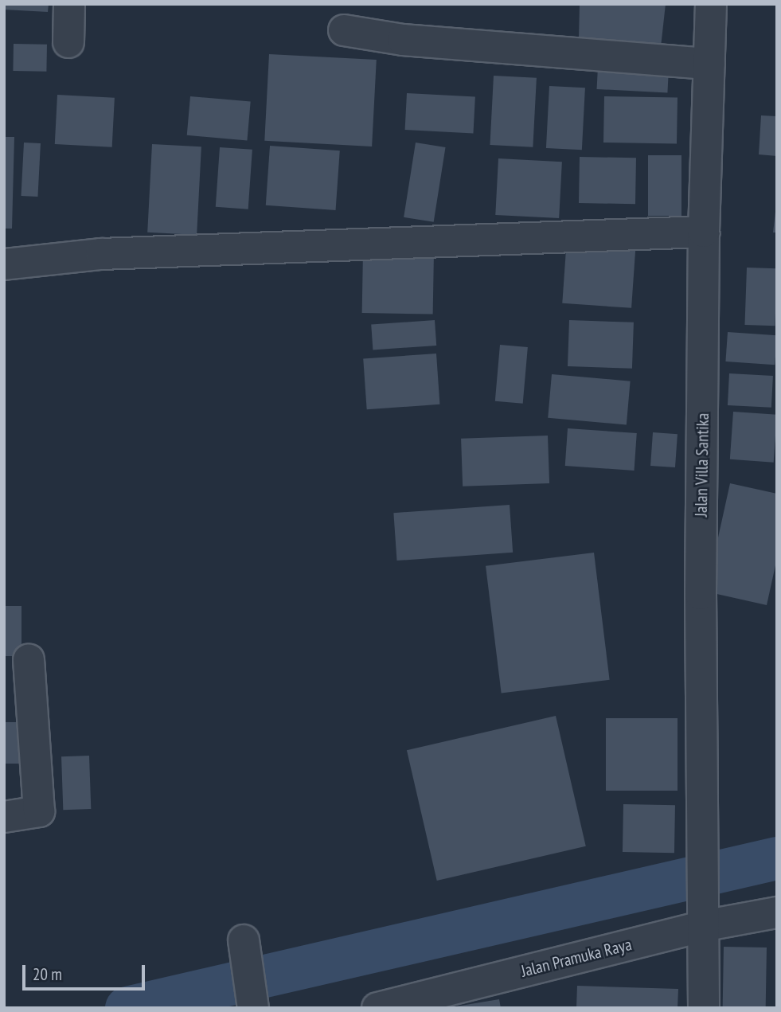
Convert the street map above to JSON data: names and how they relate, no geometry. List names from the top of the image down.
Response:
{
  "streets": {
    "street": ["Jalan Villa Santika", "Jalan Pramuka Raya"]
  },
  "crossings": [
    ["Jalan Villa Santika", "Jalan Pramuka Raya"]
  ],
  "scale_bar": "20 m"
}
